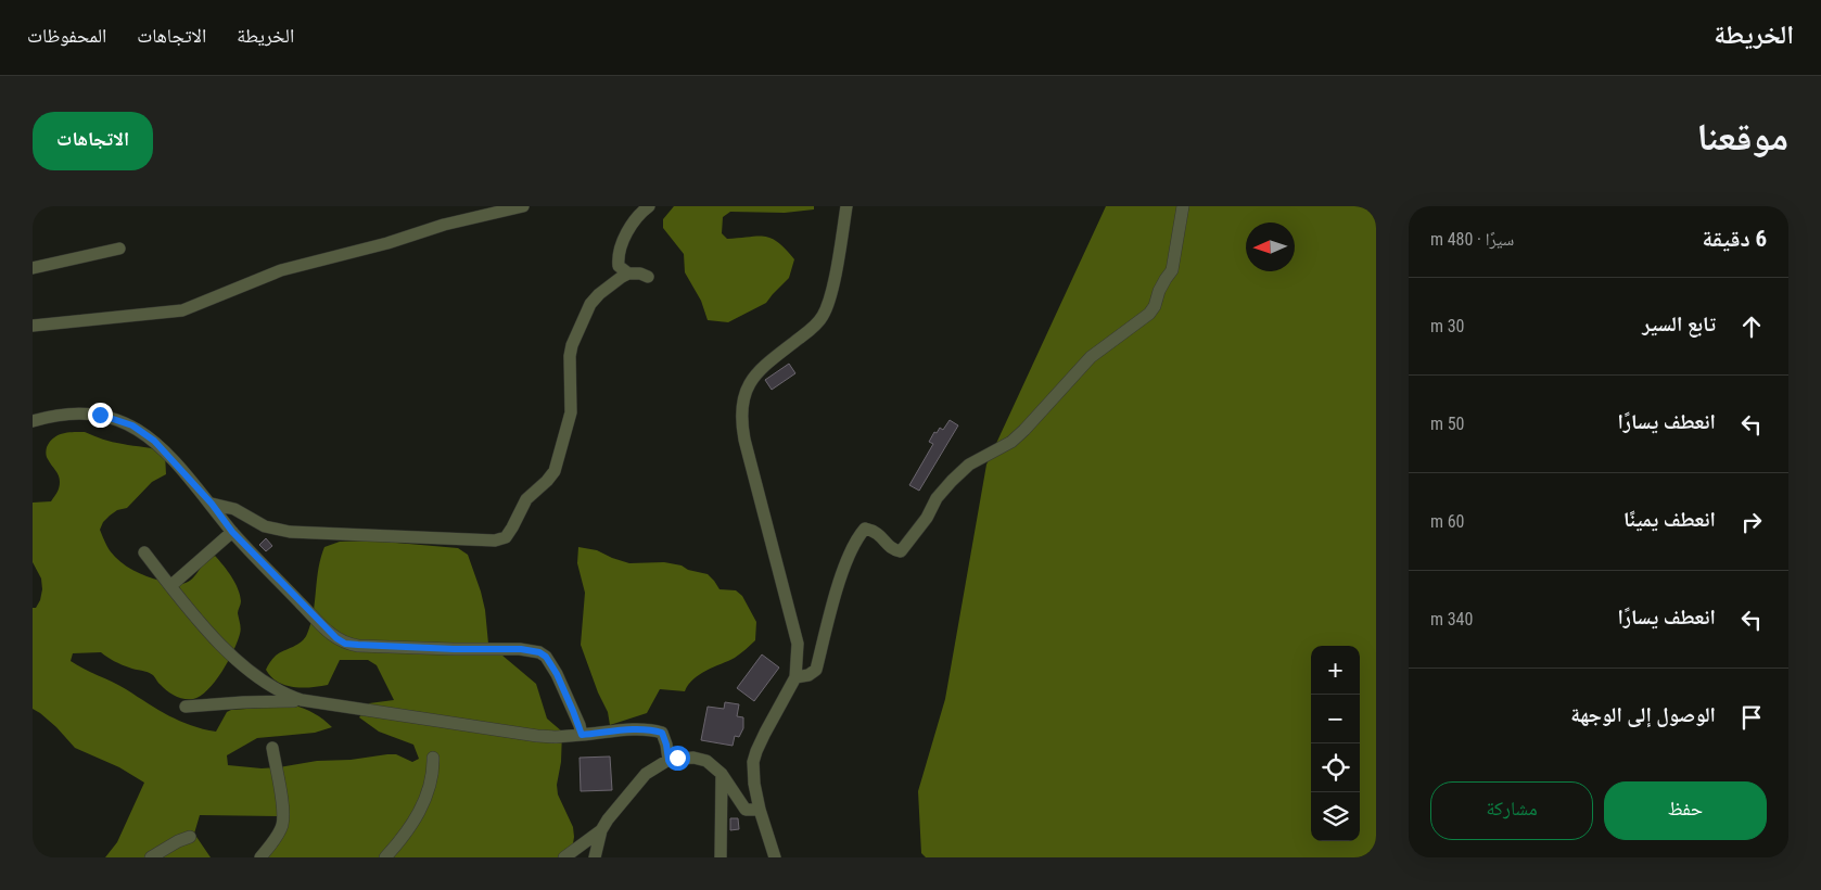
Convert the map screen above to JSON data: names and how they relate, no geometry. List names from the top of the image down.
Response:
{
  "north": "left",
  "page": {
    "header": "الخريطة",
    "nav": ["الخريطة", "الاتجاهات", "المحفوظات"],
    "title": "موقعنا",
    "buttons": [
      "الاتجاهات",
      ["حفظ", "مشاركة"]
    ],
    "heading": ["6 دقيقة", "سيرًا · 480 m"],
    "list": [
      ["تابع السير", "30 m"],
      ["انعطف يسارًا", "50 m"],
      ["انعطف يمينًا", "60 m"],
      ["انعطف يسارًا", "340 m"],
      "الوصول إلى الوجهة"
    ],
    "map_buttons": ["+", "−"]
  }
}
